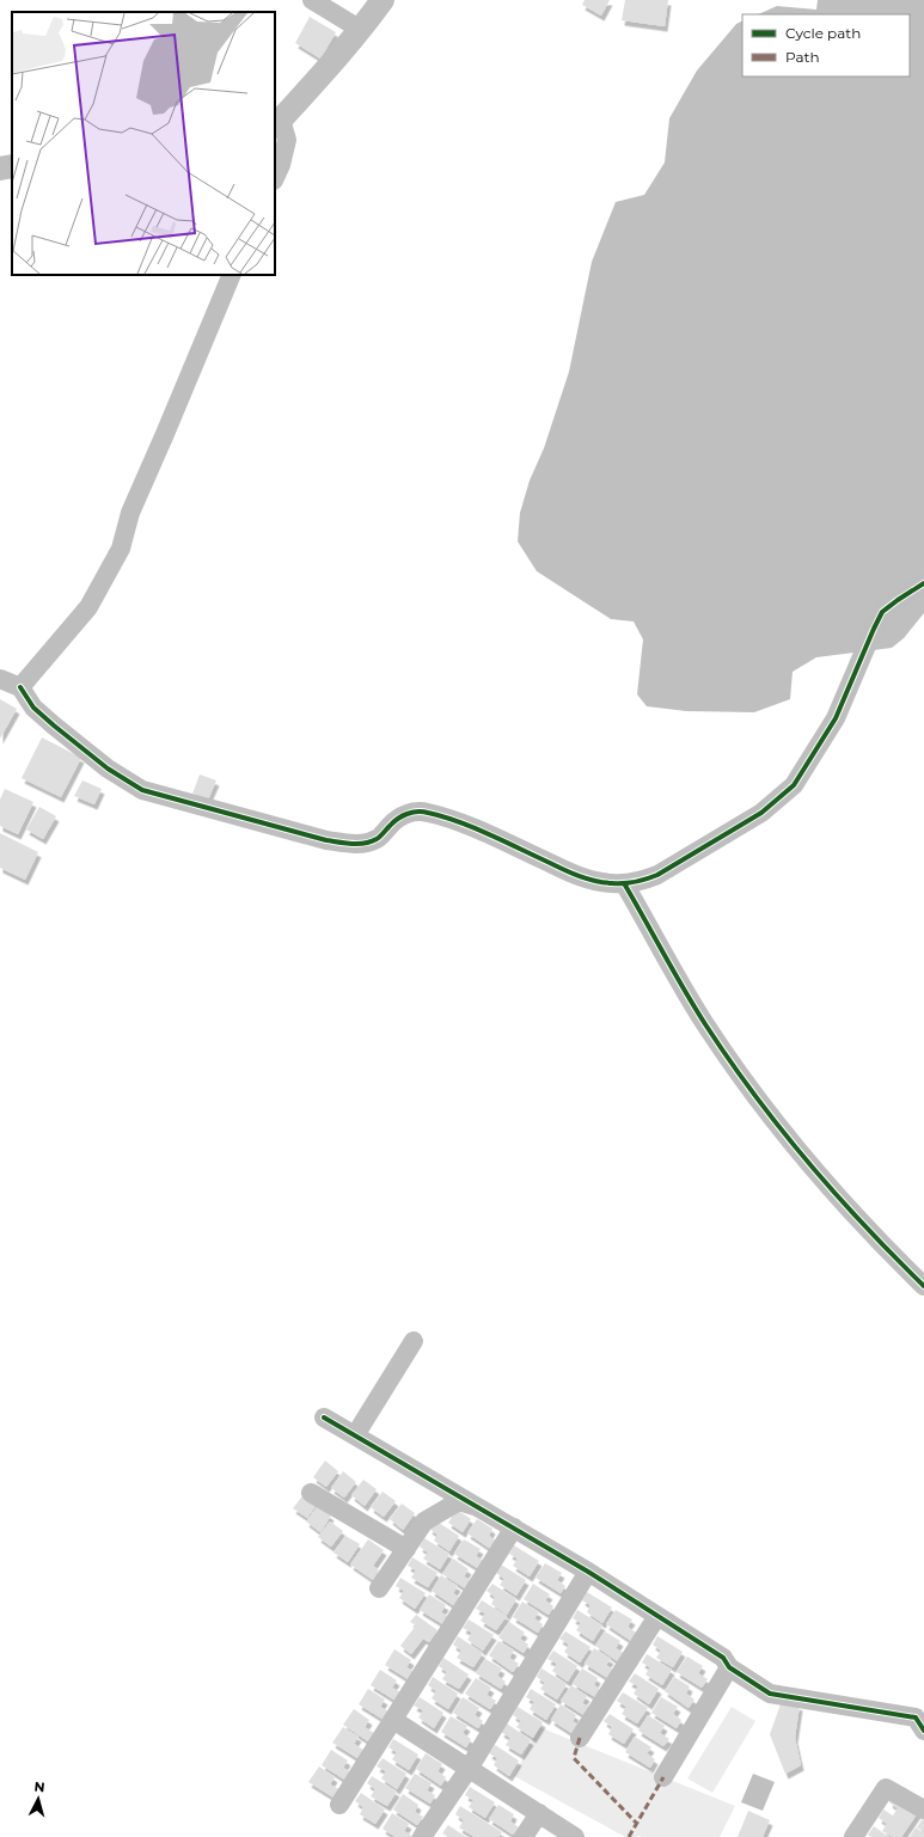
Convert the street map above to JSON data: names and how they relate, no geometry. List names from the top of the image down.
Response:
{
  "legend": ["Cycle path", "Path"],
  "north": "top"
}
